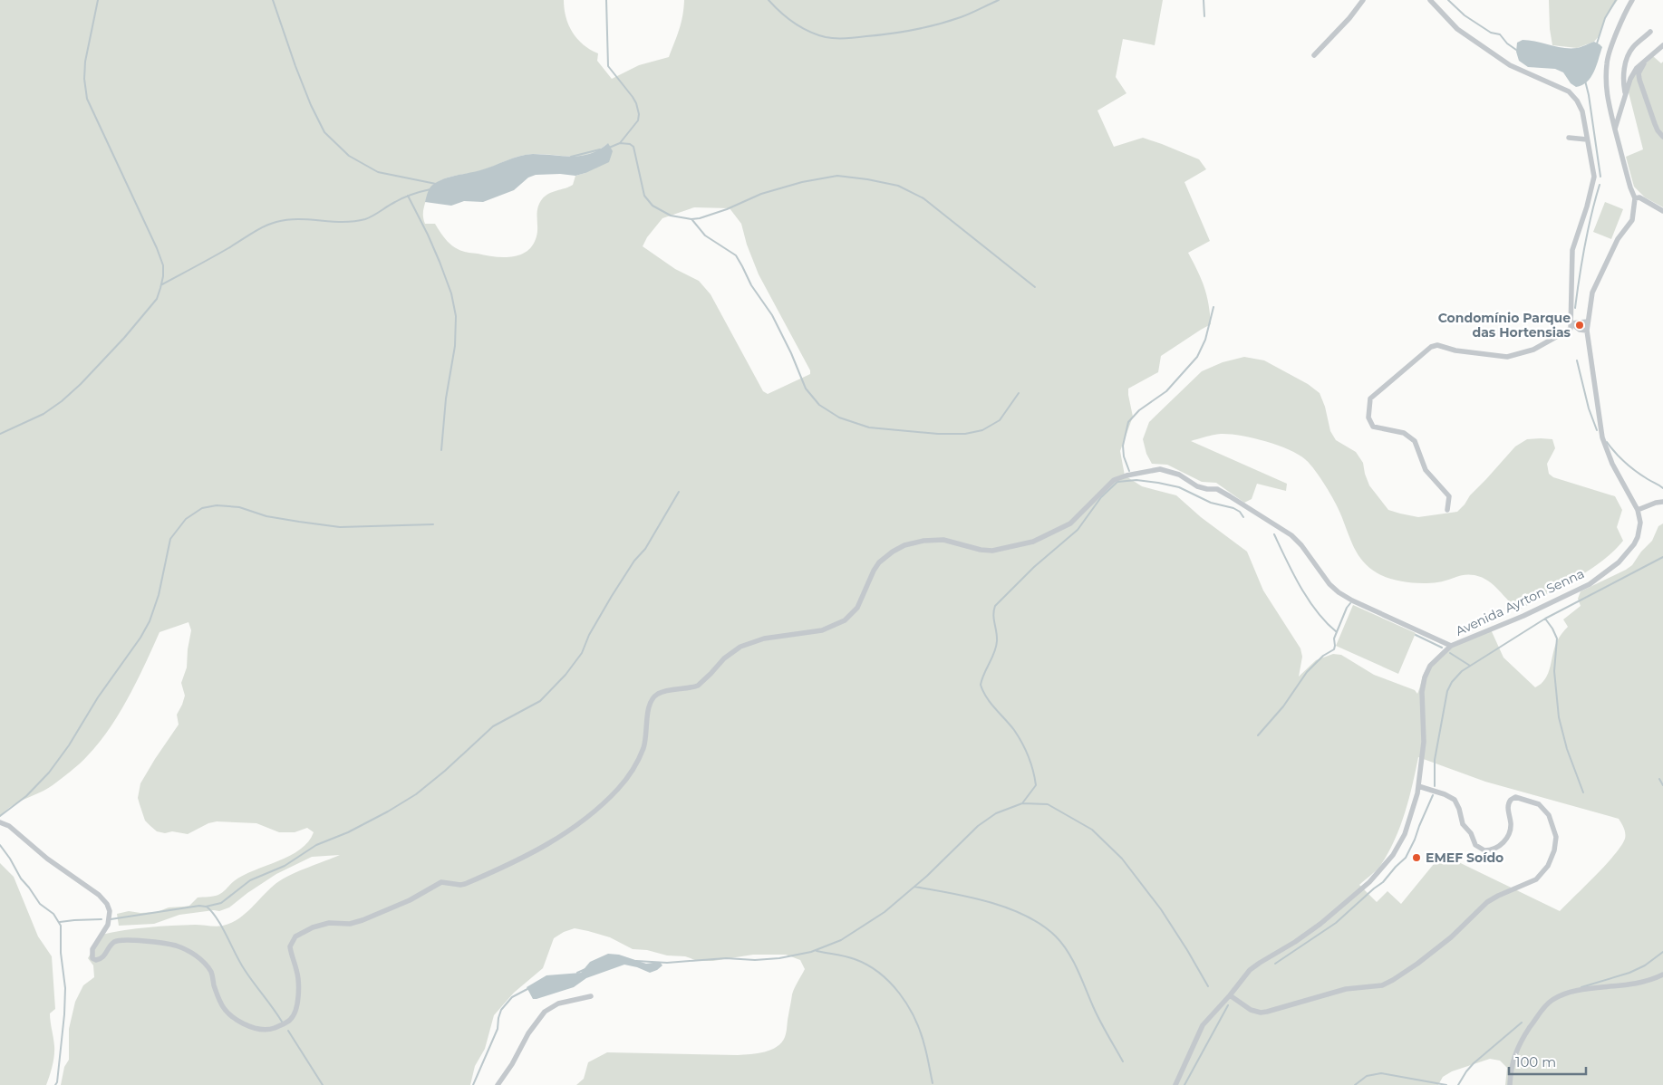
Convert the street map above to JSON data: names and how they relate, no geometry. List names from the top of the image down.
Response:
{
  "streets": {
    "street": ["Avenida Ayrton Senna"]
  },
  "places": ["Condomínio Parque das Hortensias", "EMEF Soído"],
  "scale_bar": "100 m"
}
